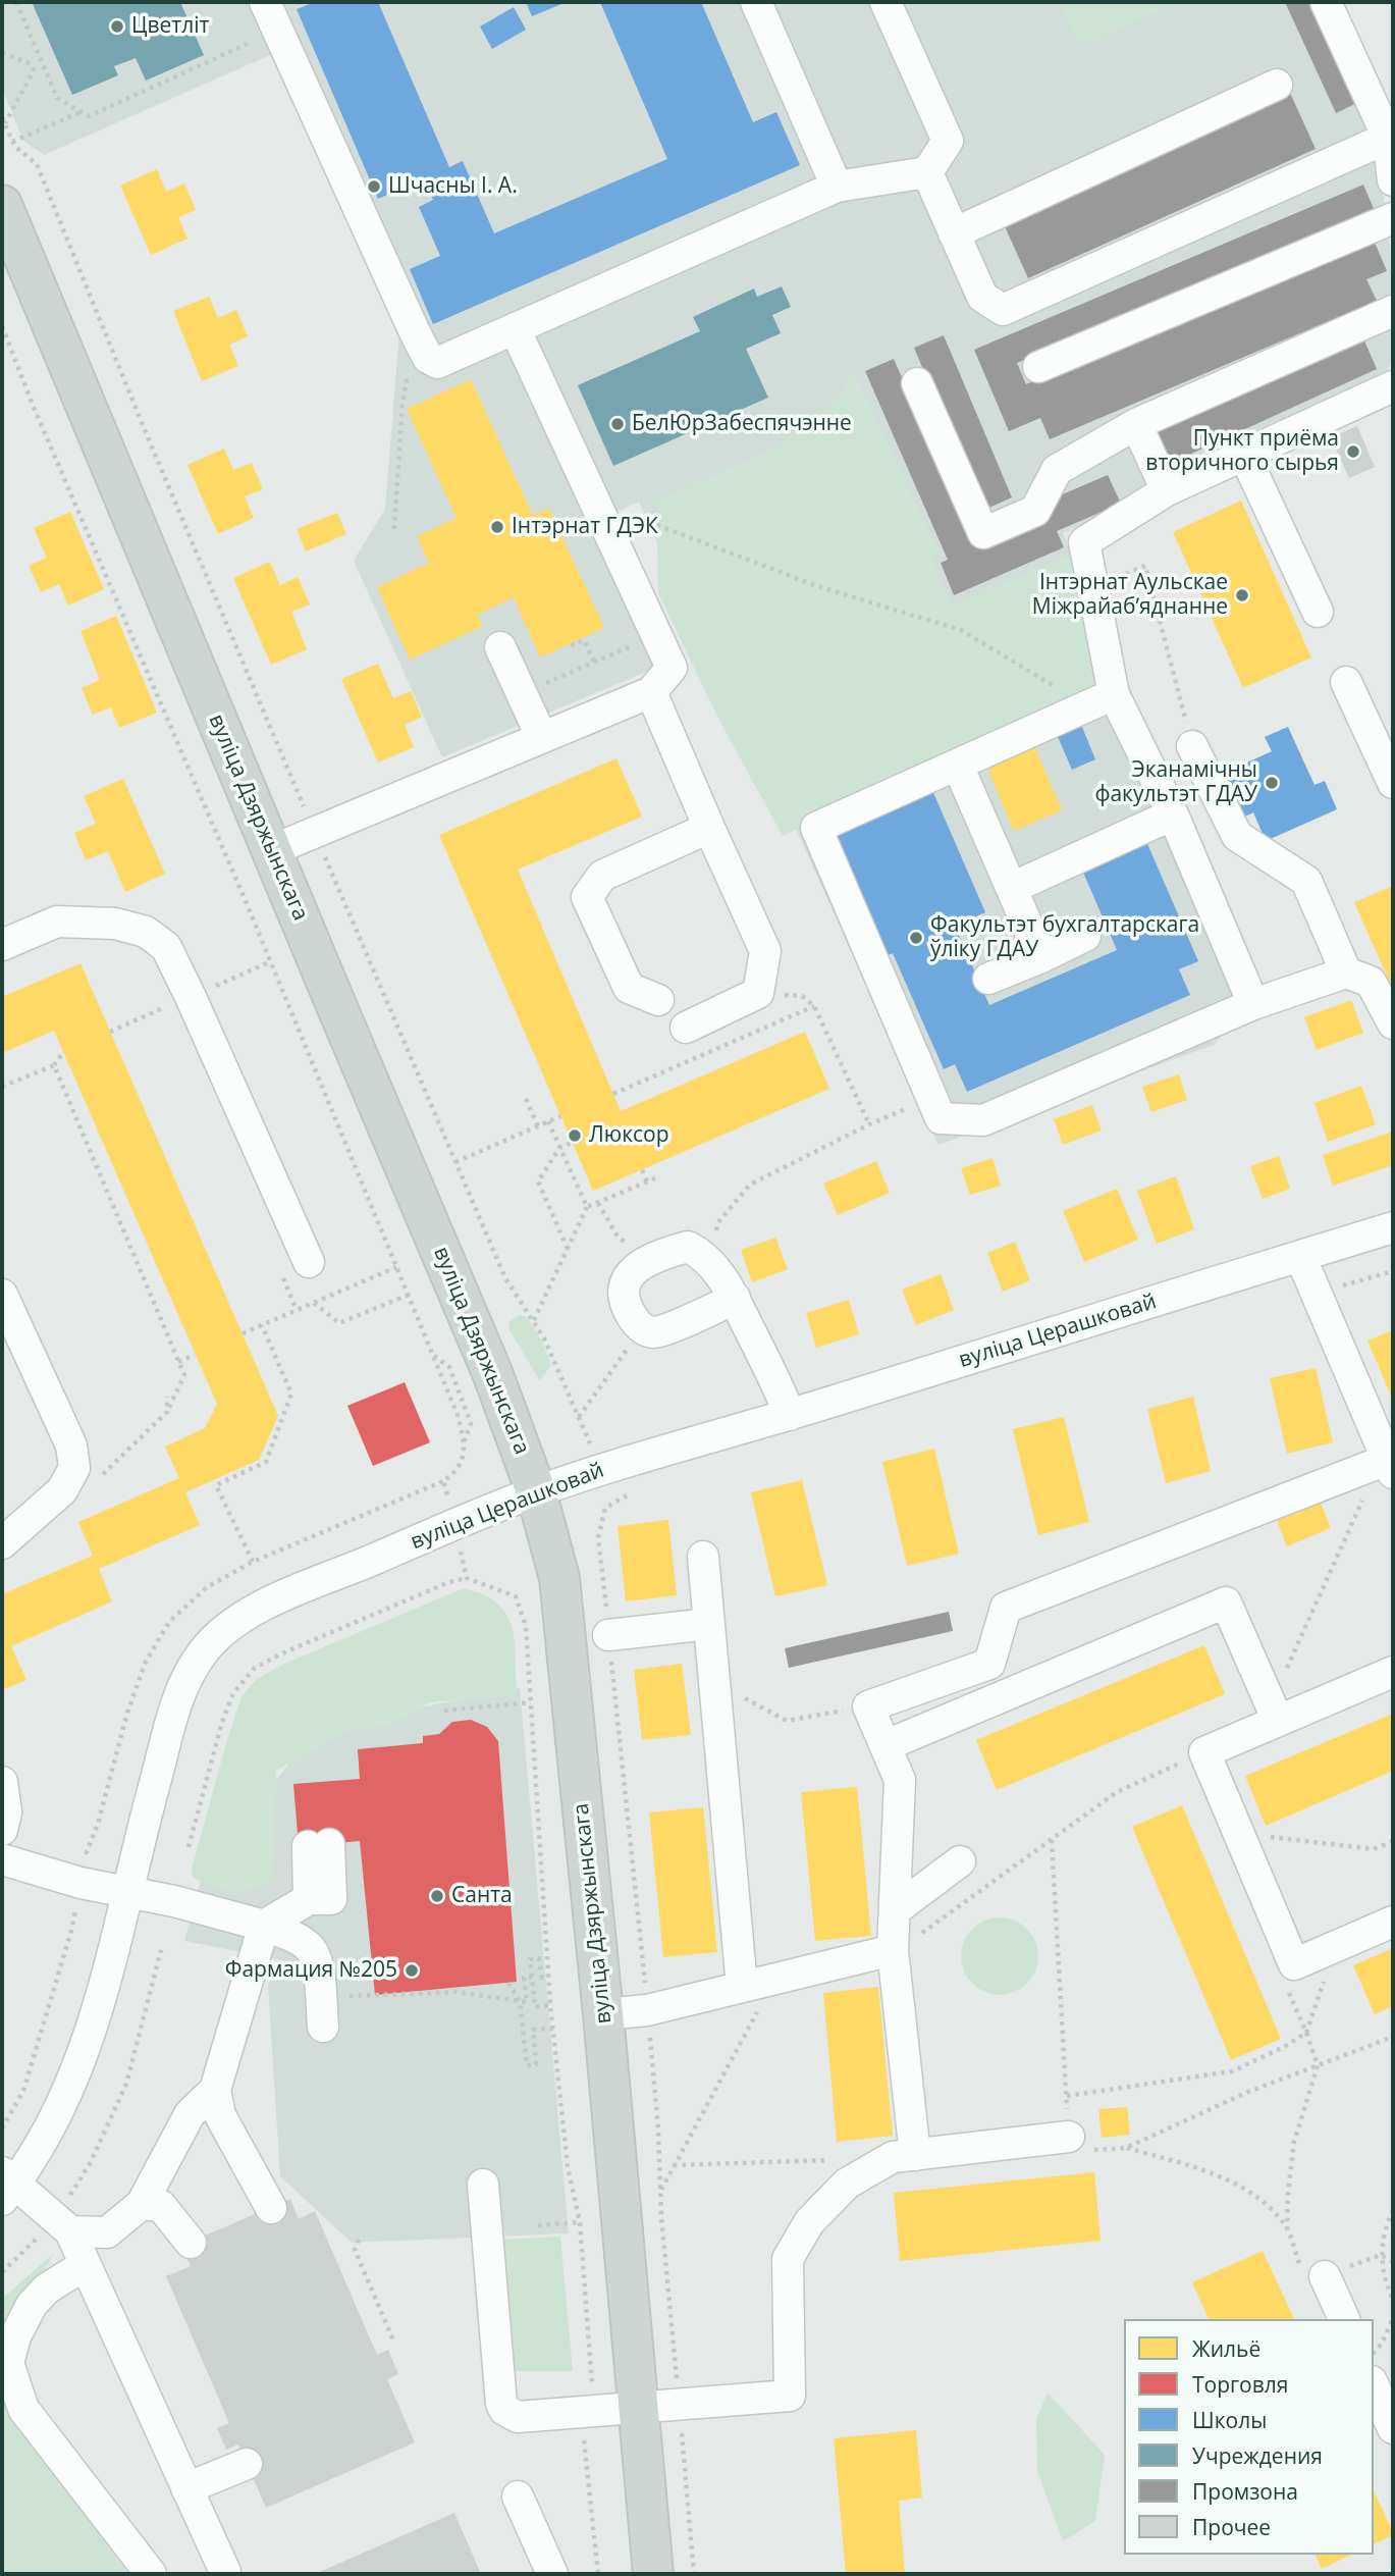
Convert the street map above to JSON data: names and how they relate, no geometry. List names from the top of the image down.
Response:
{
  "streets": {
    "main road": ["вуліца Дзяржынскага"],
    "street": ["вуліца Церашковай"]
  },
  "crossings": [
    ["вуліца Дзяржынскага", "вуліца Церашковай"]
  ],
  "places": [
    "Цветліт",
    "Шчасны І. А.",
    "БелЮрЗабеспячэнне",
    "Пункт приёма вторичного сырья",
    "Інтэрнат ГДЭК",
    "Інтэрнат Аульскае Міжрайабʼяднанне",
    "Эканамічны факультэт ГДАУ",
    "Факультэт бухгалтарскага ўліку ГДАУ",
    "Люксор",
    "Санта",
    "Фармация №205"
  ],
  "legend": [
    "Жильё",
    "Торговля",
    "Школы",
    "Учреждения",
    "Промзона",
    "Прочее"
  ]
}
